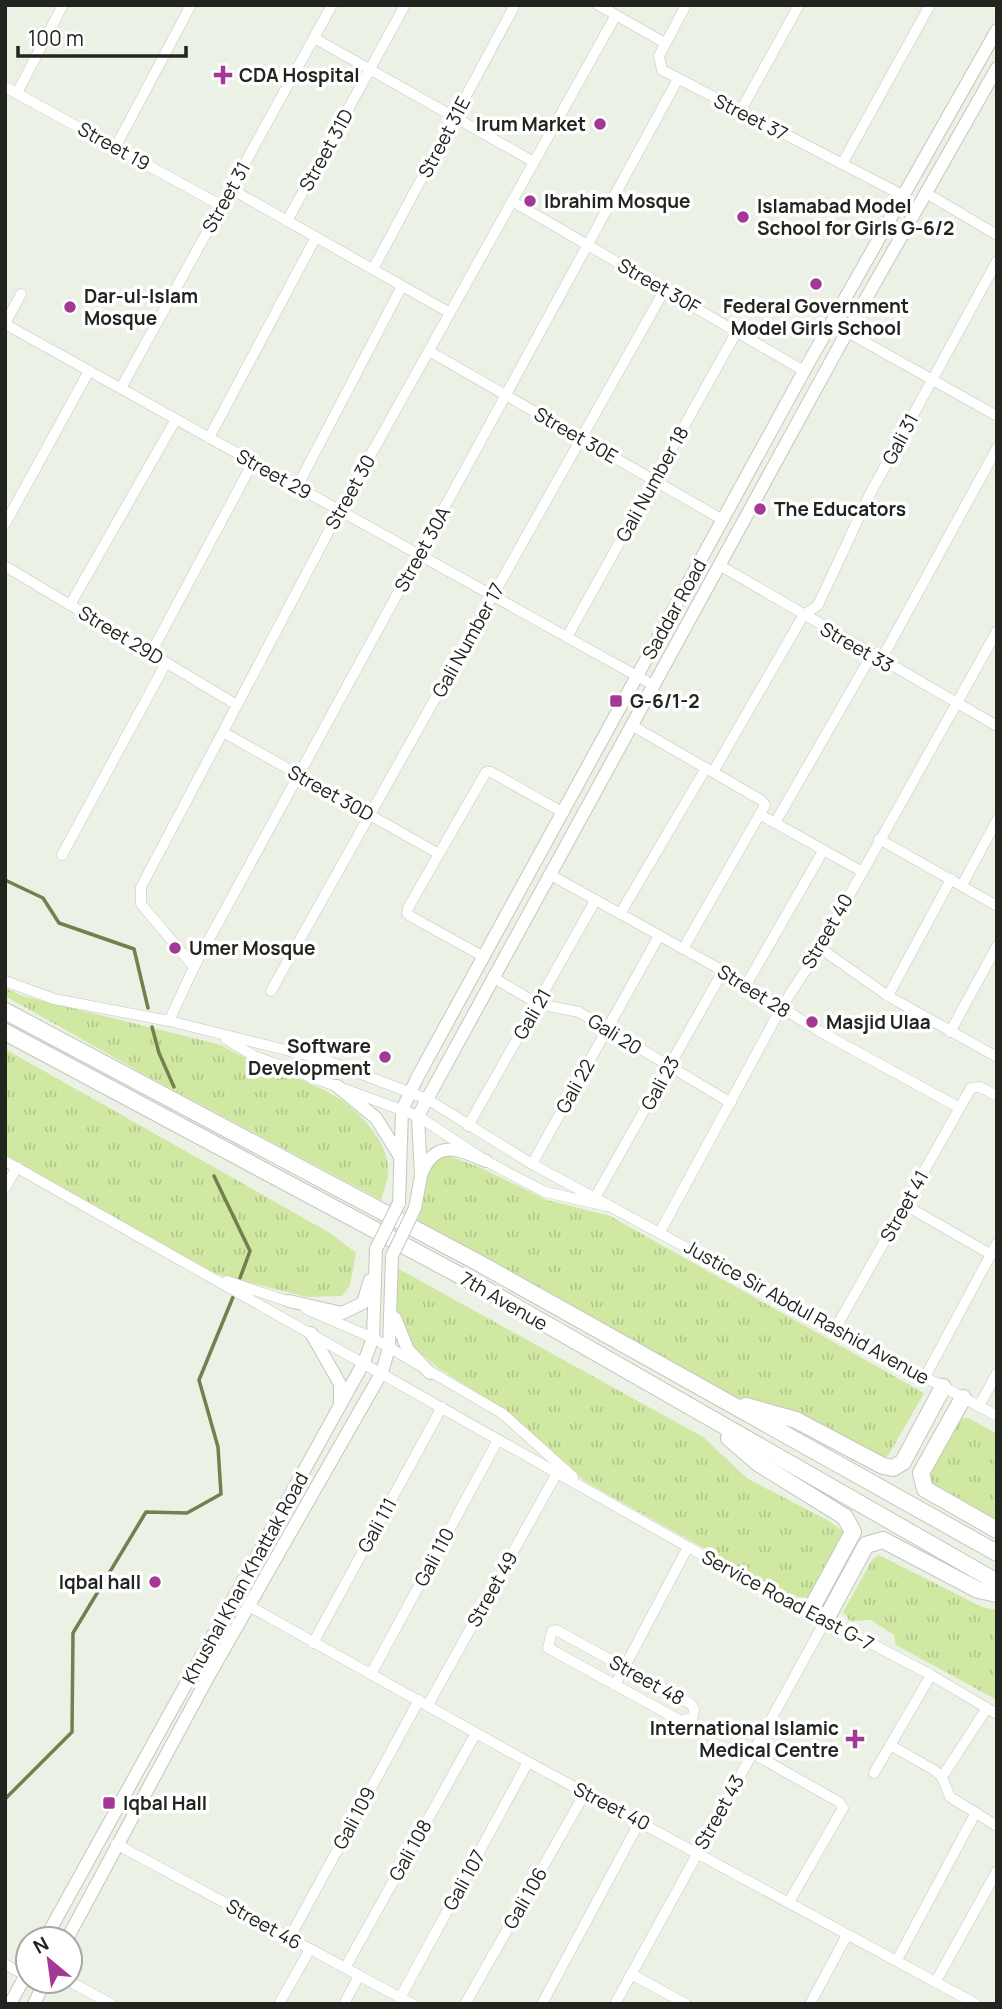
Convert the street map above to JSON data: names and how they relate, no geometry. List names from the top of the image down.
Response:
{
  "streets": {
    "main road": ["7th Avenue"],
    "street": [
      "Street 37",
      "Street 31E",
      "Street 19",
      "Street 31D",
      "Street 31",
      "Street 30F",
      "Street 30E",
      "Gali 31",
      "Street 29",
      "Gali Number 18",
      "Street 30",
      "Street 30A",
      "Saddar Road",
      "Street 29D",
      "Gali Number 17",
      "Street 33",
      "Street 30D",
      "Street 40",
      "Street 28",
      "Gali 21",
      "Gali 20",
      "Gali 23",
      "Gali 22",
      "Street 41",
      "Justice Sir Abdul Rashid Avenue",
      "Gali 111",
      "Gali 110",
      "Khushal Khan Khattak Road",
      "Street 49",
      "Service Road East G-7",
      "Street 48",
      "Street 43",
      "Gali 109",
      "Gali 108",
      "Gali 107",
      "Gali 106",
      "Street 46"
    ]
  },
  "crossings": [
    ["Street 37", "Street 30A"],
    ["Street 37", "Saddar Road"],
    ["Street 19", "Street 31"],
    ["Street 31", "Street 29"],
    ["Street 30F", "Gali Number 18"],
    ["Street 30F", "Street 30"],
    ["Street 30F", "Street 30A"],
    ["Street 30F", "Saddar Road"],
    ["Street 30F", "Gali Number 17"],
    ["Street 30E", "Gali Number 18"],
    ["Street 30E", "Street 30"],
    ["Street 30E", "Street 30A"],
    ["Street 30E", "Saddar Road"],
    ["Street 30E", "Gali Number 17"],
    ["Gali 31", "Street 33"],
    ["Gali 31", "Street 28"],
    ["Street 29", "Gali Number 18"],
    ["Street 29", "Street 30"],
    ["Street 29", "Street 30A"],
    ["Street 29", "Saddar Road"],
    ["Street 29", "Gali Number 17"],
    ["Street 30", "Street 30A"],
    ["Street 30", "Street 29D"],
    ["Street 30", "Street 30D"],
    ["Street 30A", "Street 30D"],
    ["Street 30A", "Justice Sir Abdul Rashid Avenue"],
    ["Saddar Road", "Street 33"],
    ["Saddar Road", "Street 28"],
    ["Saddar Road", "Gali 20"],
    ["Saddar Road", "Justice Sir Abdul Rashid Avenue"],
    ["Saddar Road", "Khushal Khan Khattak Road"],
    ["Gali Number 17", "Street 30D"],
    ["Street 33", "Street 40"],
    ["Street 40", "Street 28"],
    ["Street 40", "Gali 20"],
    ["Street 40", "Justice Sir Abdul Rashid Avenue"],
    ["Street 40", "Gali 111"],
    ["Street 40", "Gali 110"],
    ["Street 40", "Khushal Khan Khattak Road"],
    ["Street 40", "Street 49"],
    ["Street 40", "Street 43"],
    ["Street 40", "Gali 109"],
    ["Street 40", "Gali 108"],
    ["Street 40", "Gali 107"],
    ["Street 40", "Gali 106"],
    ["Street 28", "Gali 21"],
    ["Street 28", "Gali 23"],
    ["Street 28", "Gali 22"],
    ["Street 28", "Street 41"],
    ["Gali 21", "Gali 20"],
    ["Gali 21", "Justice Sir Abdul Rashid Avenue"],
    ["Gali 20", "Gali 23"],
    ["Gali 20", "Gali 22"],
    ["Gali 23", "Justice Sir Abdul Rashid Avenue"],
    ["Gali 22", "Justice Sir Abdul Rashid Avenue"],
    ["Street 41", "Justice Sir Abdul Rashid Avenue"],
    ["Gali 111", "Service Road East G-7"],
    ["Gali 110", "Service Road East G-7"],
    ["Khushal Khan Khattak Road", "Service Road East G-7"],
    ["Khushal Khan Khattak Road", "Street 46"],
    ["Street 49", "Service Road East G-7"],
    ["Street 49", "Gali 109"],
    ["Service Road East G-7", "Street 43"],
    ["Gali 109", "Street 46"],
    ["Gali 108", "Street 46"],
    ["Gali 107", "Street 46"]
  ],
  "places": {
    "health": ["CDA Hospital", "International Islamic Medical Centre"],
    "other": [
      "Irum Market",
      "Ibrahim Mosque",
      "Islamabad Model School for Girls G-6/2",
      "Federal Government Model Girls School",
      "Dar-ul-Islam Mosque",
      "The Educators",
      "Umer Mosque",
      "Masjid Ulaa",
      "Software Development",
      "Iqbal hall"
    ],
    "transit": ["G-6/1-2", "Iqbal Hall"]
  },
  "scale_bar": "100 m",
  "north": "top left"
}
